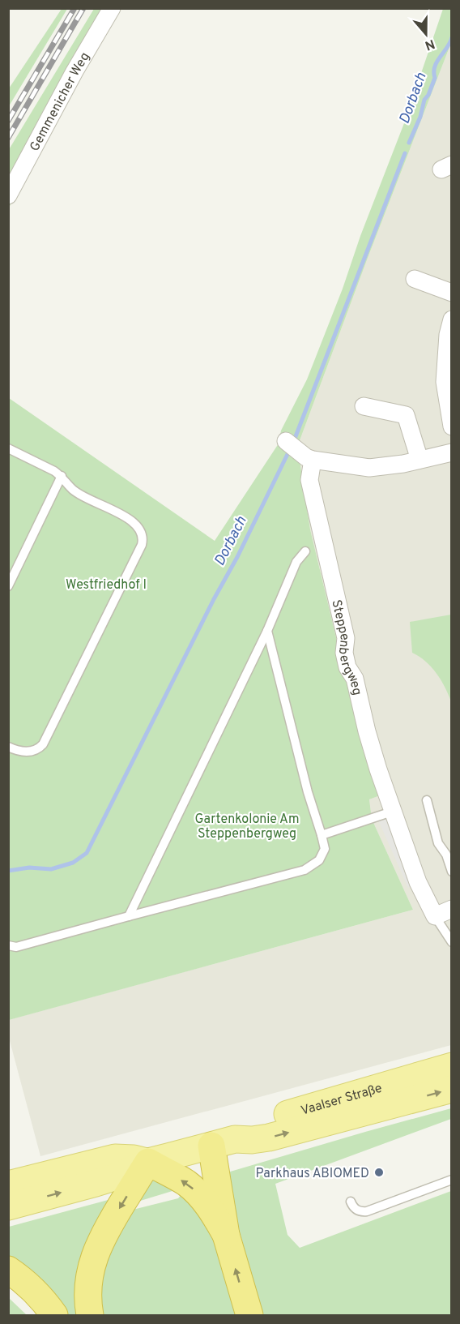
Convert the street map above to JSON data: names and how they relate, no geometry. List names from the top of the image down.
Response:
{
  "streets": {
    "main road": ["Vaalser Straße"],
    "street": ["Gemmenicher Weg", "Steppenbergweg"]
  },
  "water": ["Dorbach"],
  "parks": ["Westfriedhof I", "Gartenkolonie Am Steppenbergweg"],
  "places": ["Parkhaus ABIOMED"],
  "north": "bottom"
}
